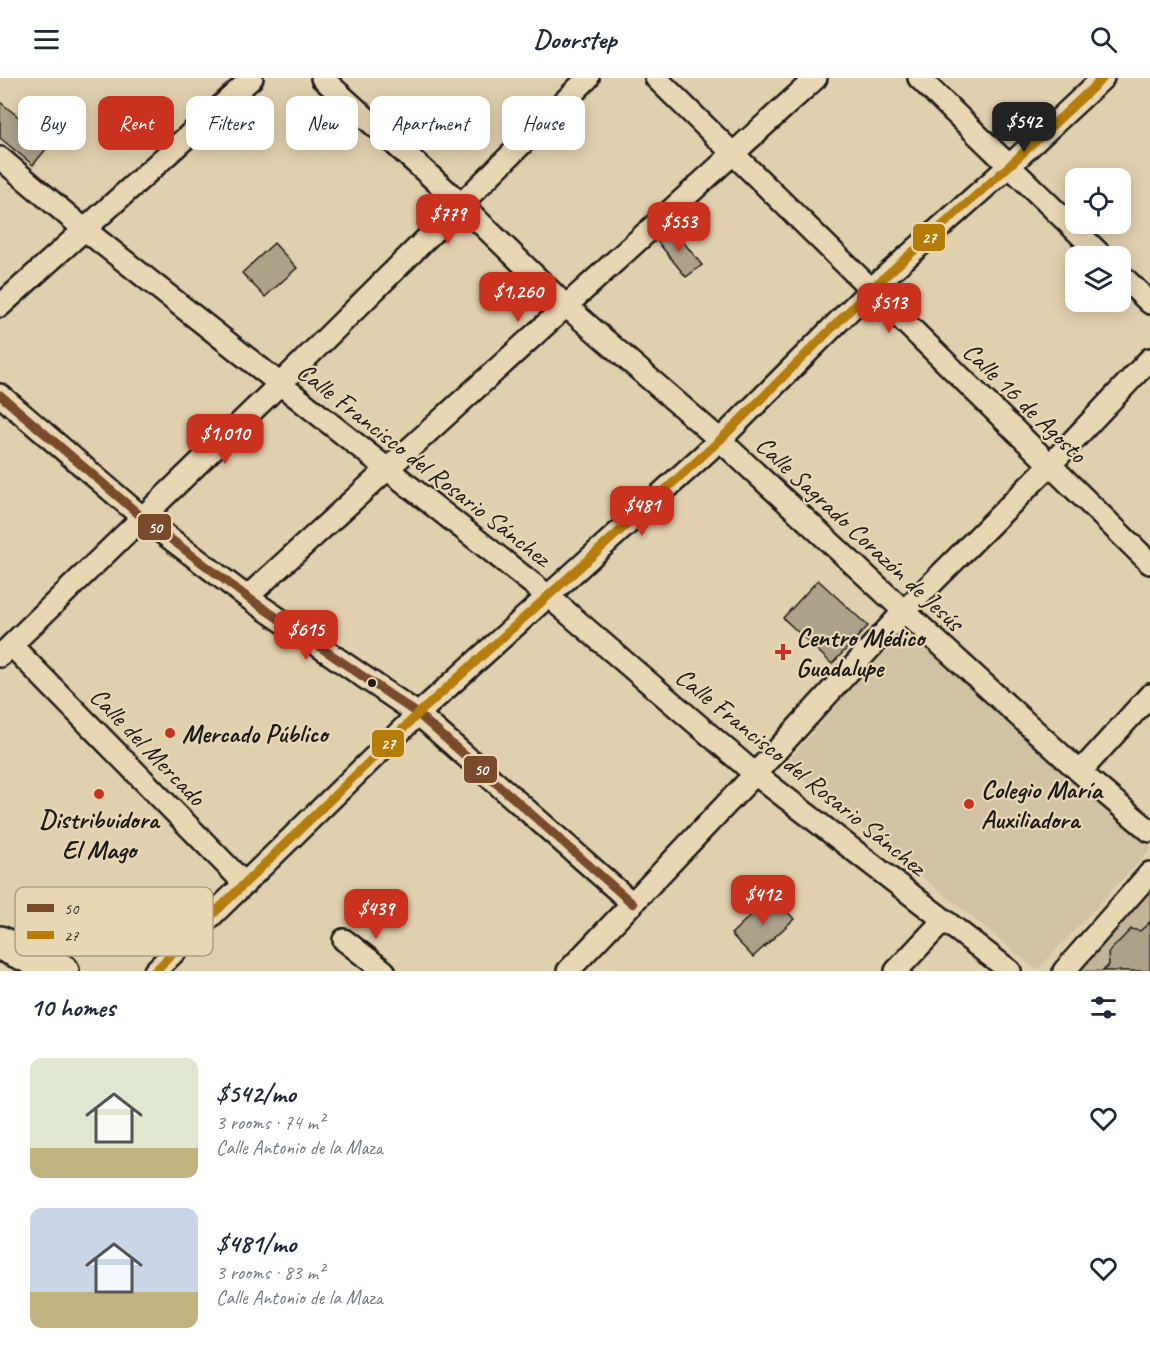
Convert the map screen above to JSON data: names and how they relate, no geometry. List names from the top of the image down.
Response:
{
  "streets": {
    "street": [
      "Calle 16 de Agosto",
      "Calle Francisco del Rosario Sánchez",
      "Calle Sagrado Corazón de Jesús",
      "Calle del Mercado"
    ]
  },
  "places": {
    "health": ["Centro Médico Guadalupe"],
    "other": ["Mercado Público", "Distribuidora El Mago", "Colegio María Auxiliadora"]
  },
  "lines": ["transit line 27", "transit line 50"],
  "legend": ["50", "27"],
  "page": {
    "header": "Doorstep",
    "chip": [
      "Buy",
      "Rent",
      "Filters",
      "New",
      "Apartment",
      "House"
    ],
    "price": [
      "$542",
      "$779",
      "$553",
      "$1,260",
      "$513",
      "$1,010",
      "$481",
      "$615",
      "$412",
      "$439"
    ],
    "heading": "10 homes",
    "list": [
      {
        "name": "$542/mo",
        "note": "3 rooms · 74 m² · Calle Antonio de la Maza"
      },
      {
        "name": "$481/mo",
        "note": "3 rooms · 83 m² · Calle Antonio de la Maza"
      }
    ]
  }
}
